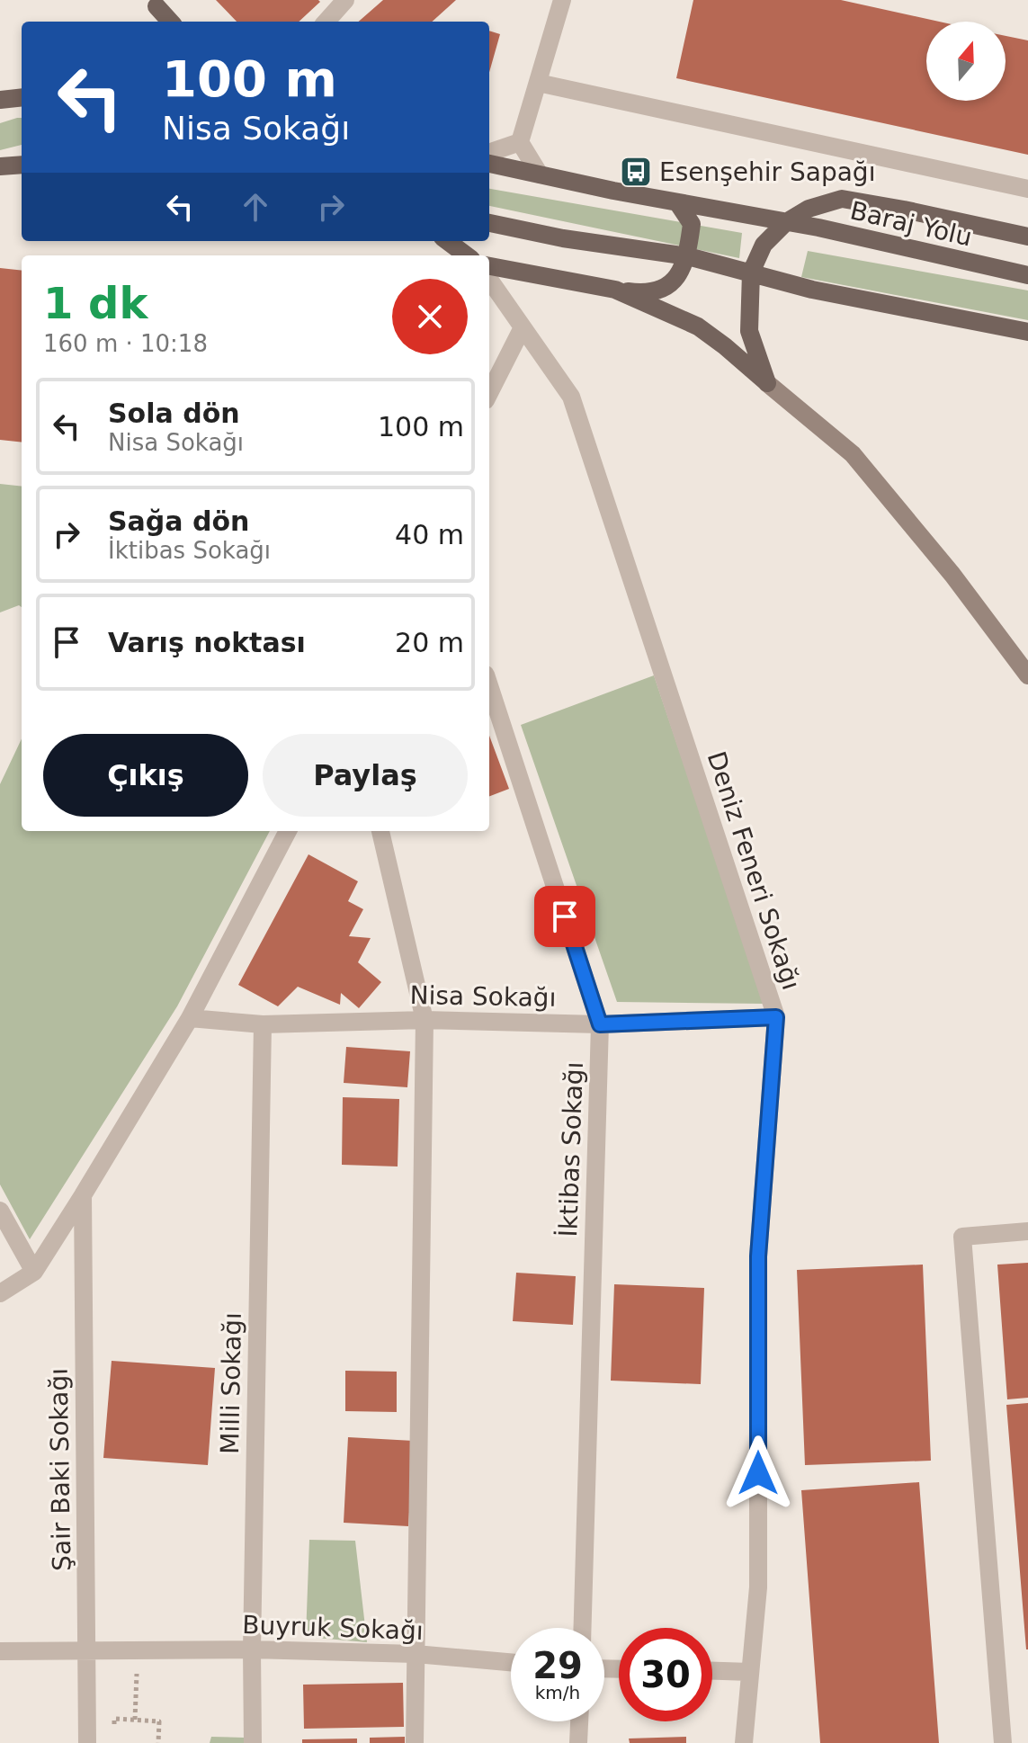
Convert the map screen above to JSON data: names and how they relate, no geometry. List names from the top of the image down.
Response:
{
  "streets": {
    "main road": ["Baraj Yolu"],
    "street": [
      "Deniz Feneri Sokağı",
      "Nisa Sokağı",
      "İktibas Sokağı",
      "Milli Sokağı",
      "Şair Baki Sokağı",
      "Buyruk Sokağı"
    ]
  },
  "crossings": [
    ["Deniz Feneri Sokağı", "Nisa Sokağı"],
    ["Nisa Sokağı", "İktibas Sokağı"],
    ["Nisa Sokağı", "Milli Sokağı"],
    ["Milli Sokağı", "Buyruk Sokağı"],
    ["Şair Baki Sokağı", "Buyruk Sokağı"]
  ],
  "places": {
    "bus stop": ["Esenşehir Sapağı"]
  },
  "north": "top",
  "page": {
    "turn": ["100 m", "Nisa Sokağı"],
    "heading": ["1 dk", "160 m · 10:18"],
    "list": [
      {
        "name": "Sola dön",
        "note": "Nisa Sokağı",
        "value": "100 m"
      },
      {
        "name": "Sağa dön",
        "note": "İktibas Sokağı",
        "value": "40 m"
      },
      {
        "name": "Varış noktası",
        "value": "20 m"
      }
    ],
    "buttons": ["Çıkış", "Paylaş"],
    "speed": "29 km/h",
    "limit": "30"
  }
}
